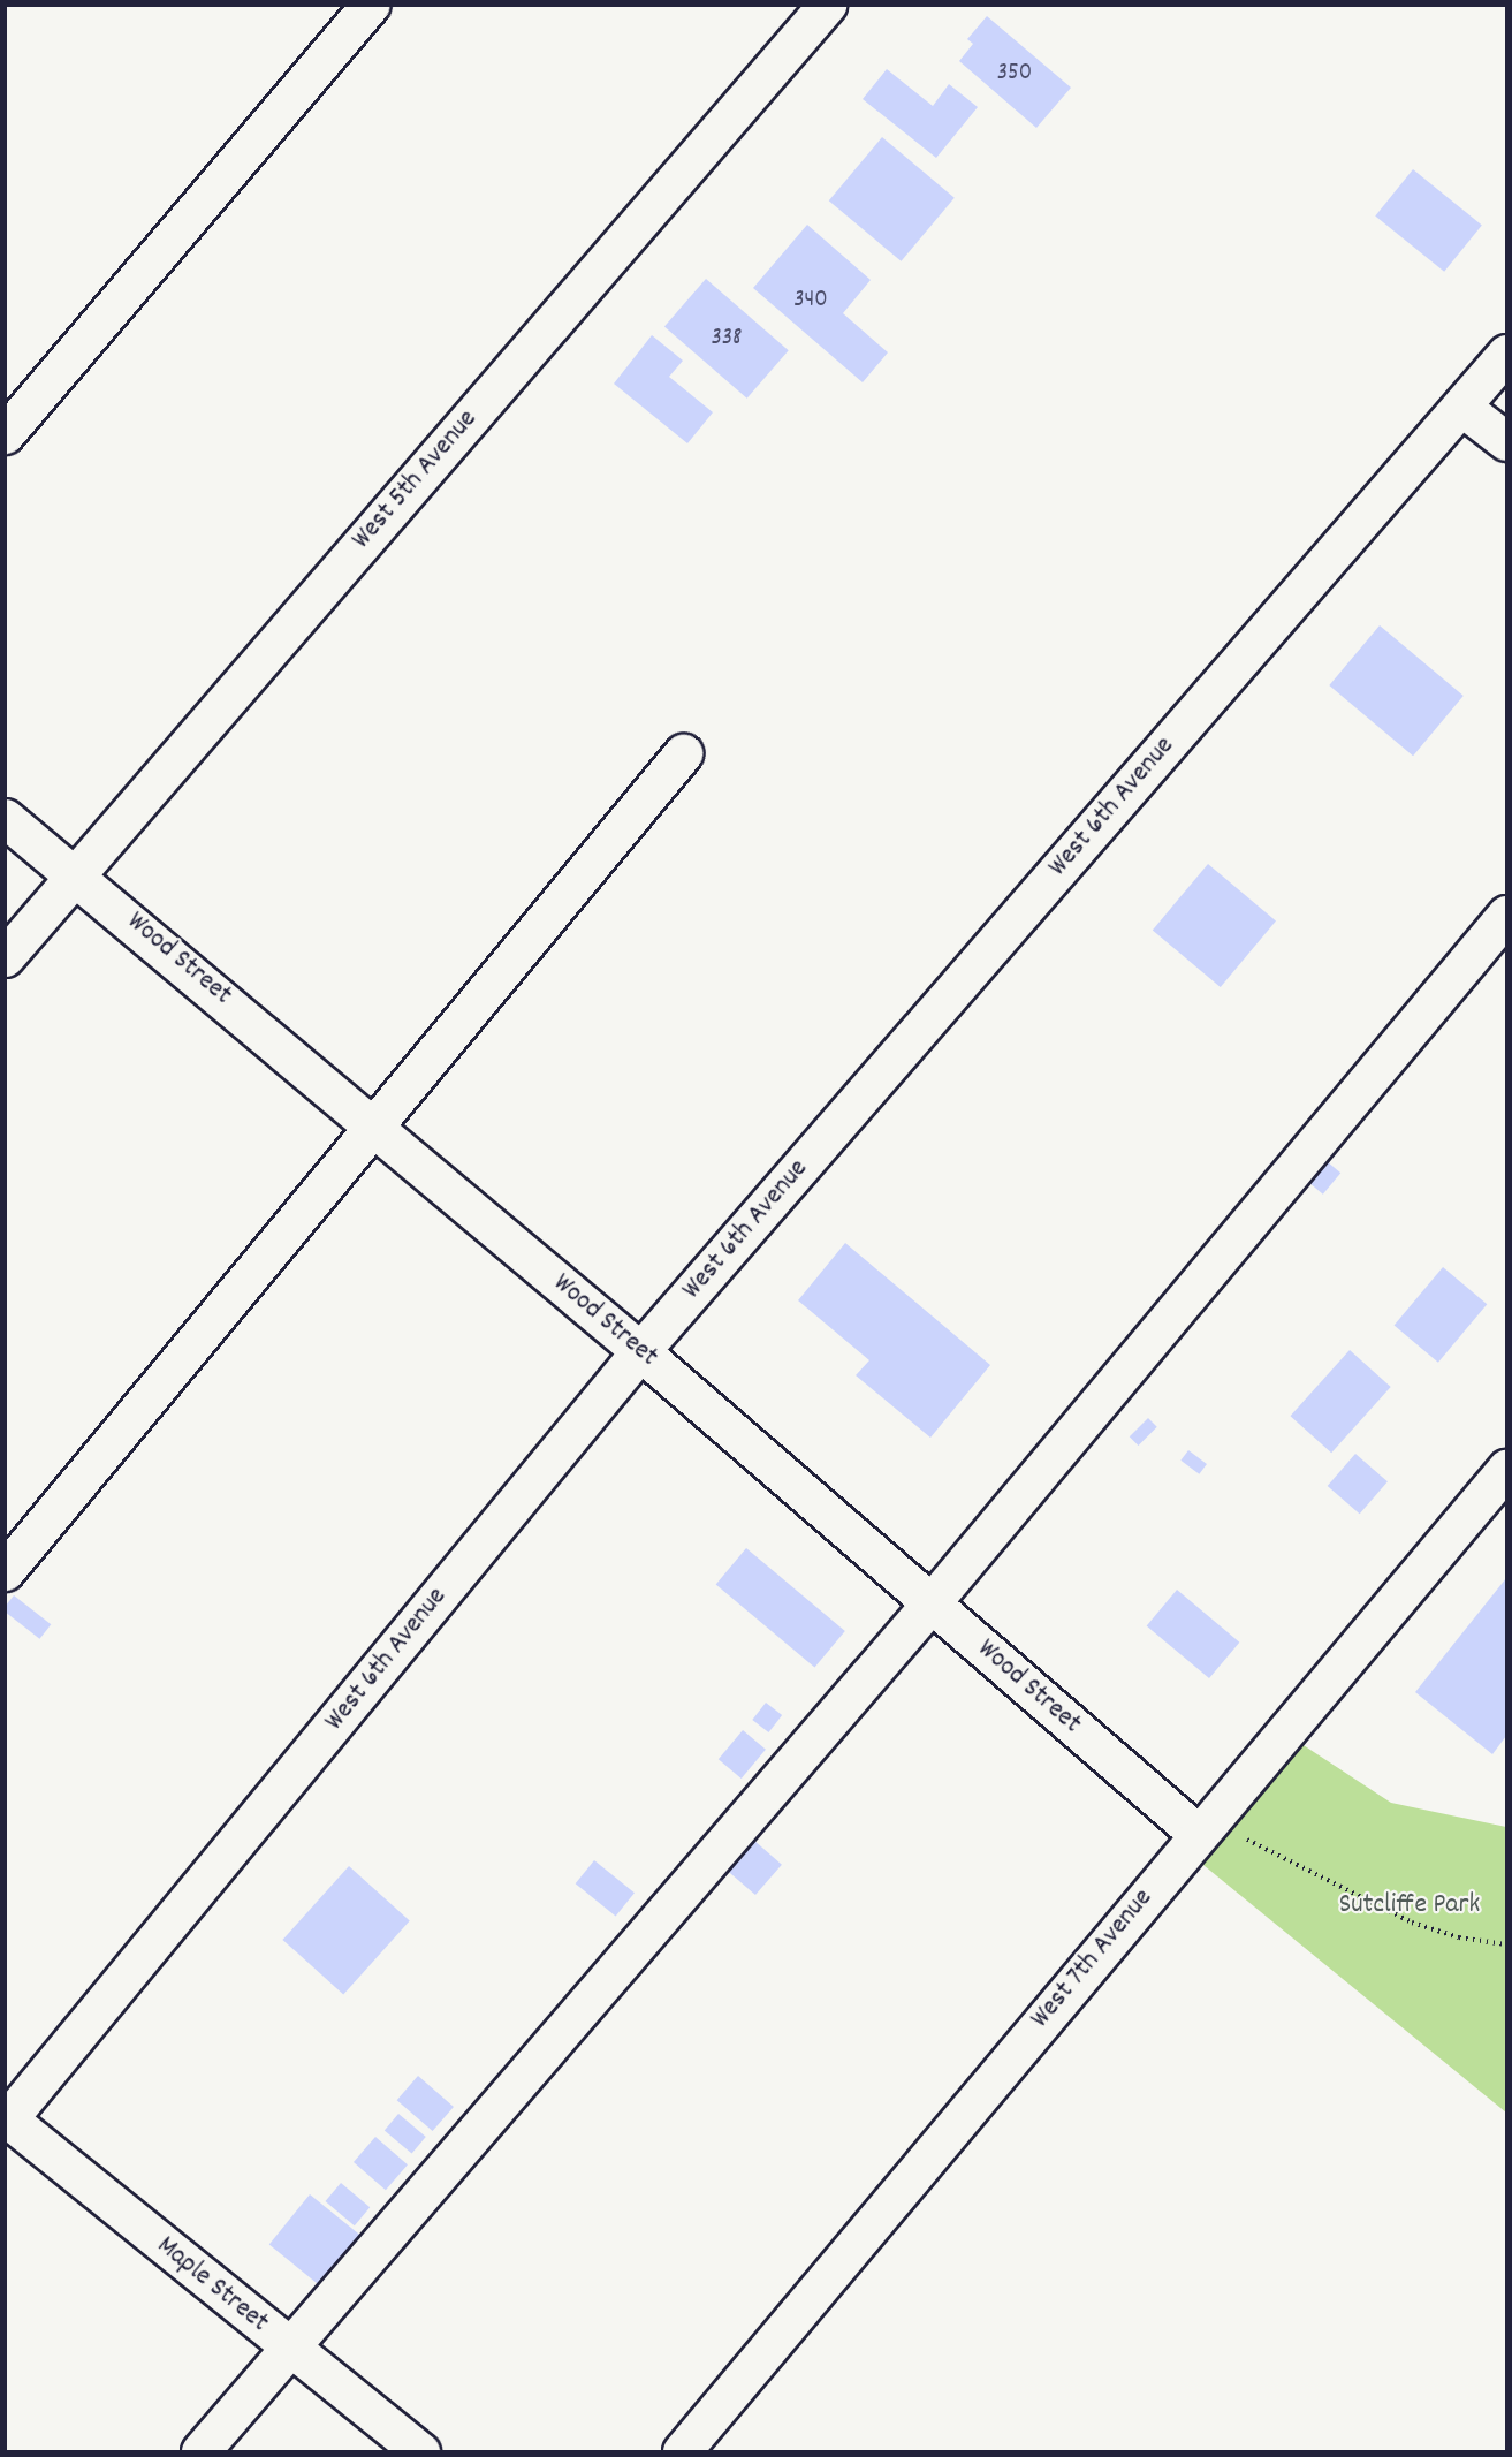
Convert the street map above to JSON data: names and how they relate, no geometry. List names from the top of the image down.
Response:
{
  "streets": {
    "street": [
      "West 5th Avenue",
      "West 6th Avenue",
      "Wood Street",
      "West 7th Avenue",
      "Maple Street"
    ]
  },
  "crossings": [
    ["West 5th Avenue", "Wood Street"],
    ["West 6th Avenue", "Wood Street"],
    ["West 6th Avenue", "Maple Street"],
    ["Wood Street", "West 7th Avenue"]
  ],
  "parks": ["Sutcliffe Park"],
  "house_numbers": ["350", "340", "338"]
}
